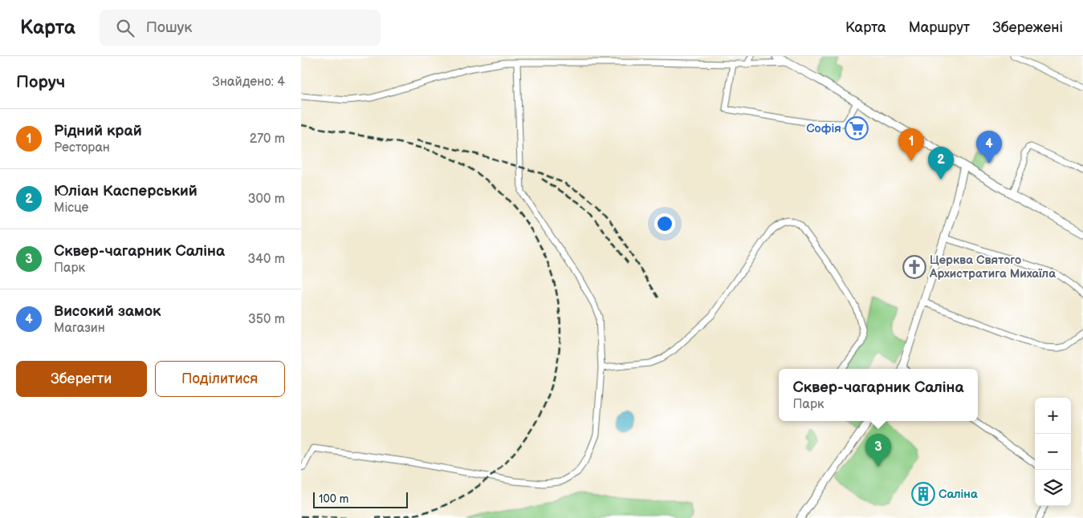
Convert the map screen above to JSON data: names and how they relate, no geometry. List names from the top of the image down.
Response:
{
  "places": {
    "supermarket": ["Софія"],
    "church": ["Церква Святого Архистратига Михаїла"],
    "building": ["Саліна"]
  },
  "scale_bar": "100 m",
  "page": {
    "header": "Карта",
    "search": "Пошук",
    "nav": ["Карта", "Маршрут", "Збережені"],
    "heading": ["Поруч", "Знайдено: 4"],
    "list": [
      {
        "mark": "1",
        "name": "Рідний край",
        "note": "Ресторан",
        "value": "270 m"
      },
      {
        "mark": "2",
        "name": "Юліан Касперський",
        "note": "Місце",
        "value": "300 m"
      },
      {
        "mark": "3",
        "name": "Сквер-чагарник Саліна",
        "note": "Парк",
        "value": "340 m"
      },
      {
        "mark": "4",
        "name": "Високий замок",
        "note": "Магазин",
        "value": "350 m"
      }
    ],
    "pins": [
      "1",
      "4",
      "2",
      "3"
    ],
    "buttons": ["Зберегти", "Поділитися"],
    "popup": ["Сквер-чагарник Саліна", "Парк"],
    "map_buttons": ["+", "−"],
    "scale": "100 m"
  }
}
